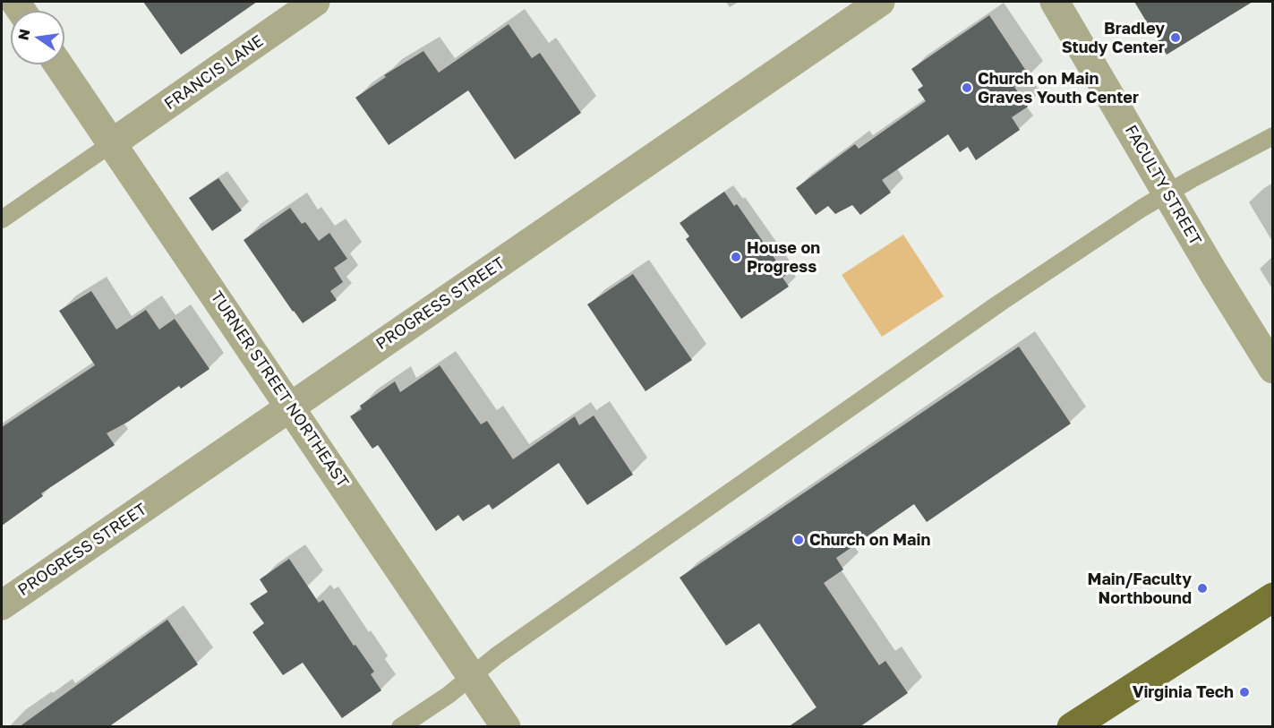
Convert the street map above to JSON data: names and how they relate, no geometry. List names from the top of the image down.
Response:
{
  "streets": {
    "street": [
      "FRANCIS LANE",
      "FACULTY STREET",
      "PROGRESS STREET",
      "TURNER STREET NORTHEAST"
    ]
  },
  "crossings": [
    ["FRANCIS LANE", "TURNER STREET NORTHEAST"],
    ["PROGRESS STREET", "TURNER STREET NORTHEAST"]
  ],
  "places": [
    "Bradley Study Center",
    "Church on Main Graves Youth Center",
    "House on Progress",
    "Church on Main",
    "Main/Faculty Northbound",
    "Virginia Tech"
  ],
  "north": "left"
}
